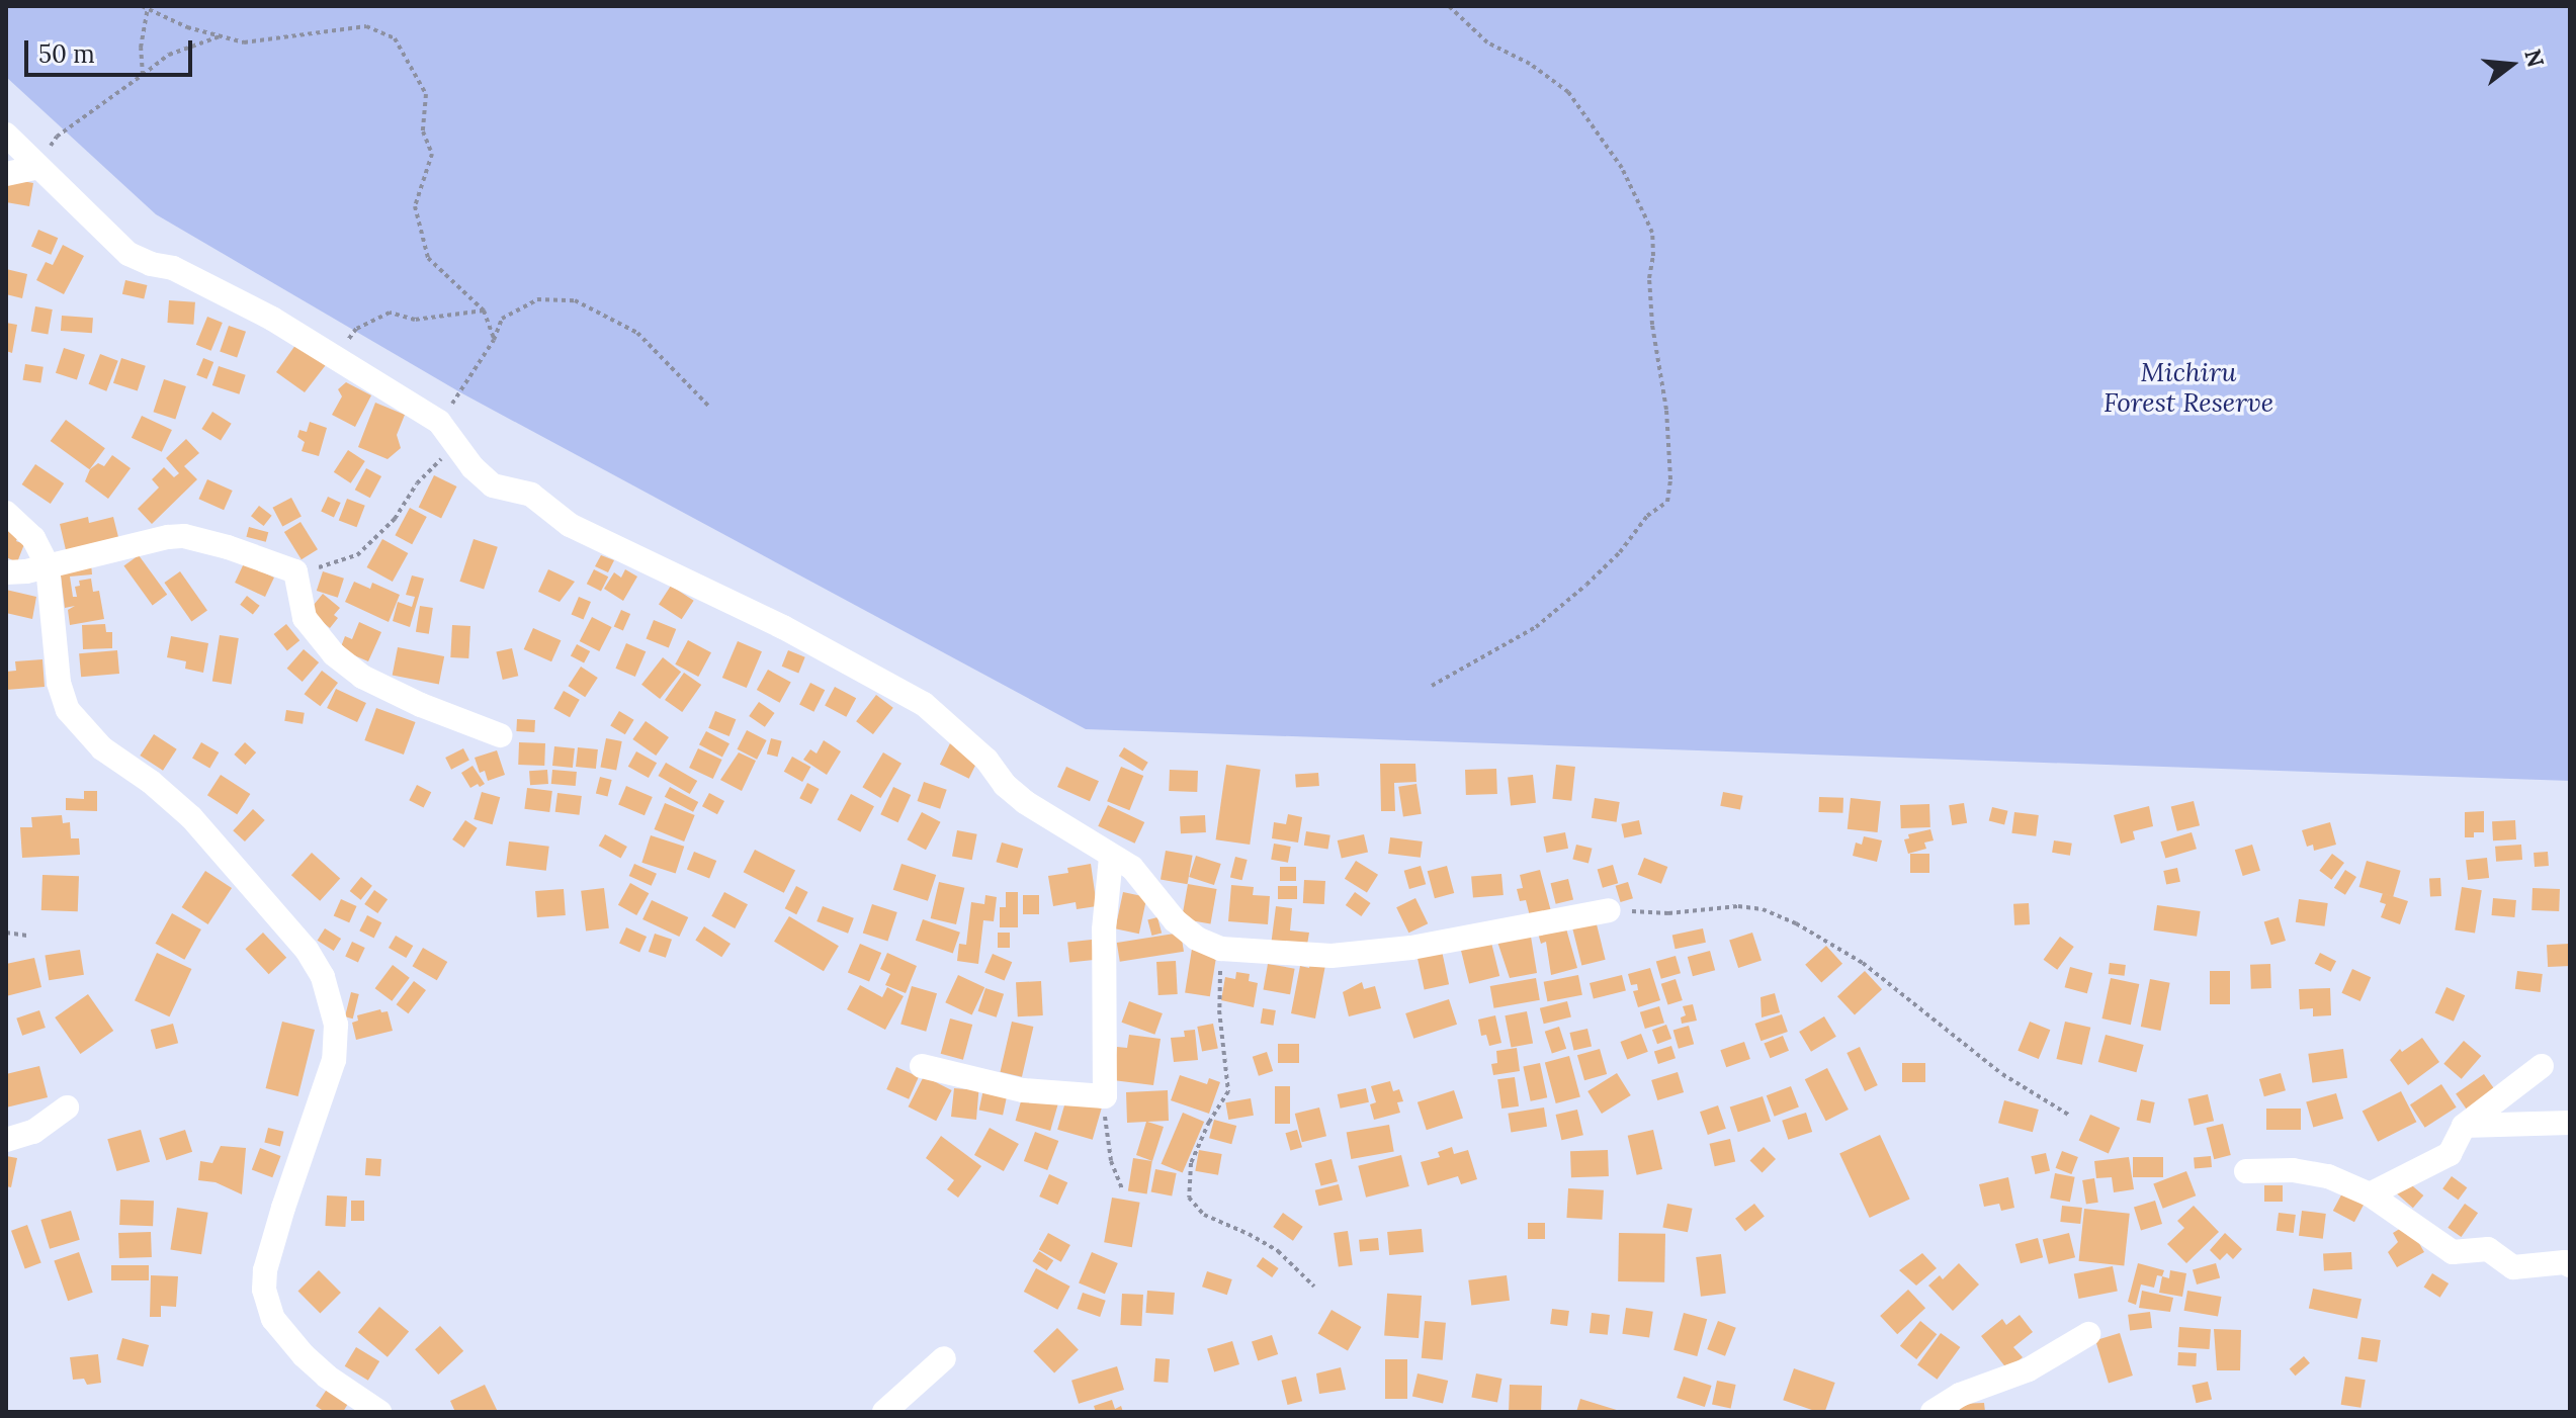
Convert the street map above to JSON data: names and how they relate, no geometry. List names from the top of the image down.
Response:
{
  "parks": ["Michiru Forest Reserve"],
  "scale_bar": "50 m",
  "north": "right"
}
